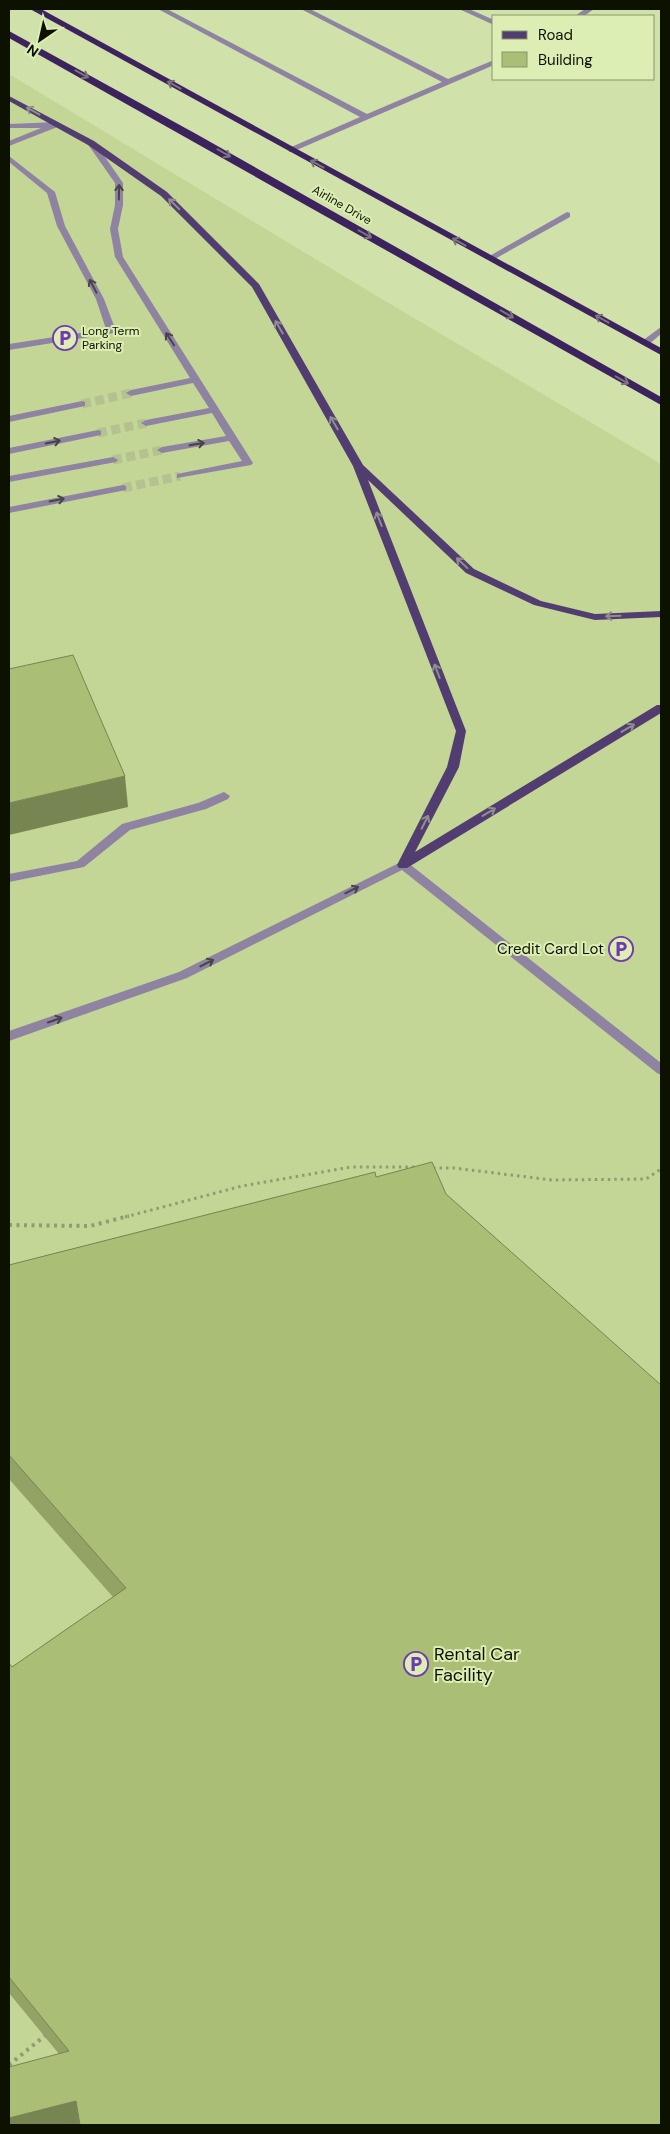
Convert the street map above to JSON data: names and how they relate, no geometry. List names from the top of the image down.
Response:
{
  "streets": {
    "highway": ["Airline Drive"]
  },
  "places": {
    "parking": ["Long Term Parking", "Credit Card Lot", "Rental Car Facility"]
  },
  "legend": ["Road", "Building"],
  "north": "bottom left"
}
